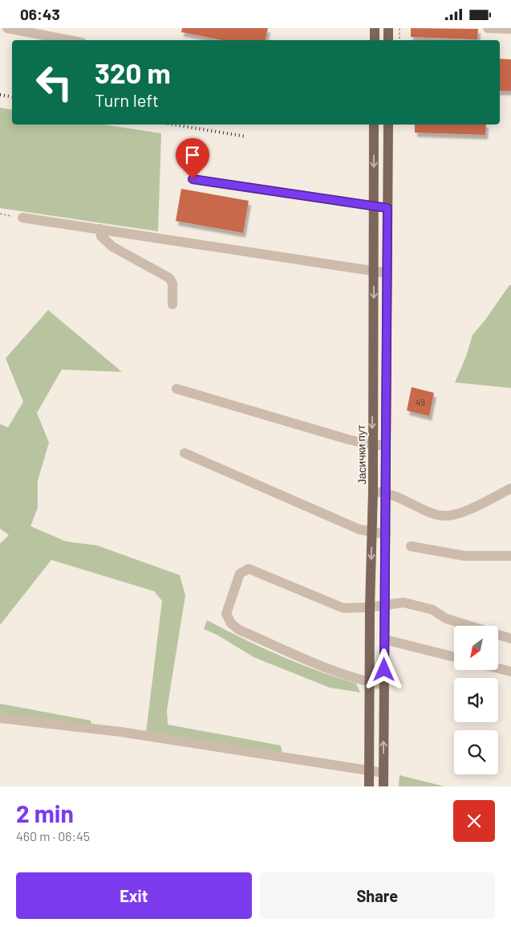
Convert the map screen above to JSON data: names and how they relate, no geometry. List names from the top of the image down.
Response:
{
  "streets": {
    "main road": ["Јасички пут"]
  },
  "house_numbers": ["49"],
  "north": "bottom left",
  "page": {
    "status": "06:43",
    "turn": ["320 m", "Turn left"],
    "heading": ["2 min", "460 m · 06:45"],
    "buttons": ["Exit", "Share"]
  }
}
